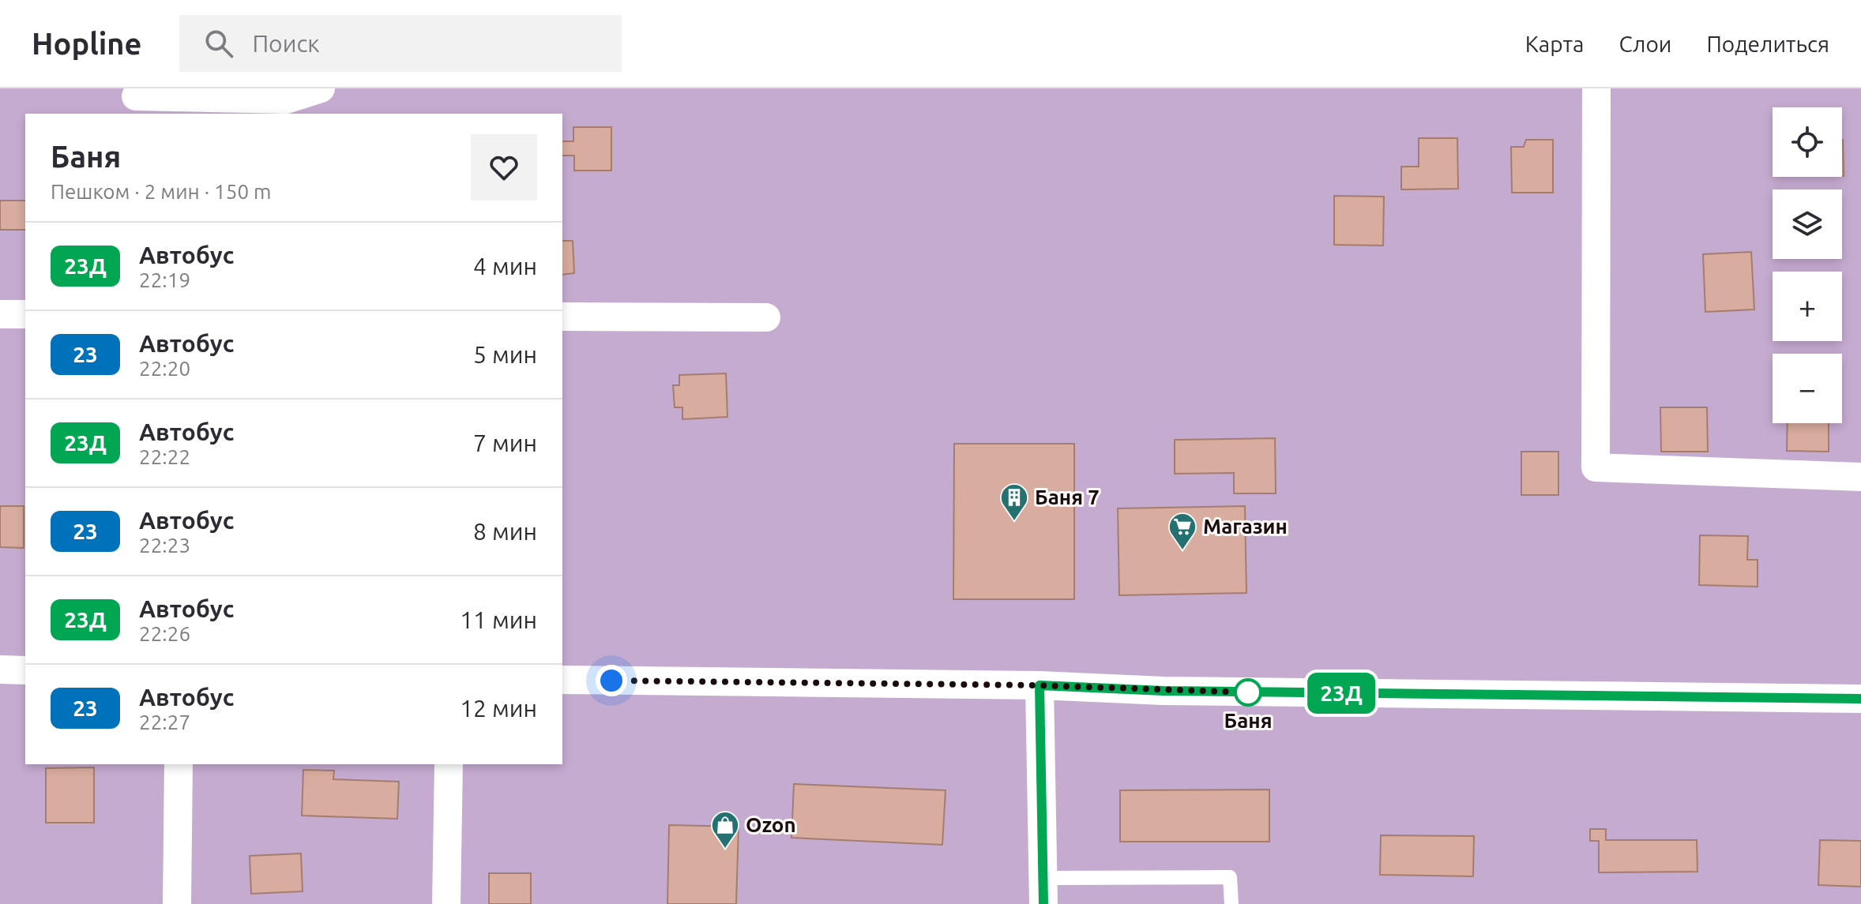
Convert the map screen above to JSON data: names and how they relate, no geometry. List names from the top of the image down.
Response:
{
  "places": {
    "building": ["Баня 7"],
    "supermarket": ["Магазин"],
    "other": ["Баня"],
    "shop": ["Ozon"]
  },
  "lines": ["bus line 23Д"],
  "page": {
    "header": "Hopline",
    "search": "Поиск",
    "nav": ["Карта", "Слои", "Поделиться"],
    "on_map": "23Д",
    "map_buttons": ["+", "−"],
    "heading": ["Баня", "Пешком · 2 мин · 150 m"],
    "list": [
      {
        "mark": "23Д",
        "name": "Автобус",
        "note": "22:19",
        "value": "4 мин"
      },
      {
        "mark": "23",
        "name": "Автобус",
        "note": "22:20",
        "value": "5 мин"
      },
      {
        "mark": "23Д",
        "name": "Автобус",
        "note": "22:22",
        "value": "7 мин"
      },
      {
        "mark": "23",
        "name": "Автобус",
        "note": "22:23",
        "value": "8 мин"
      },
      {
        "mark": "23Д",
        "name": "Автобус",
        "note": "22:26",
        "value": "11 мин"
      },
      {
        "mark": "23",
        "name": "Автобус",
        "note": "22:27",
        "value": "12 мин"
      }
    ]
  }
}
